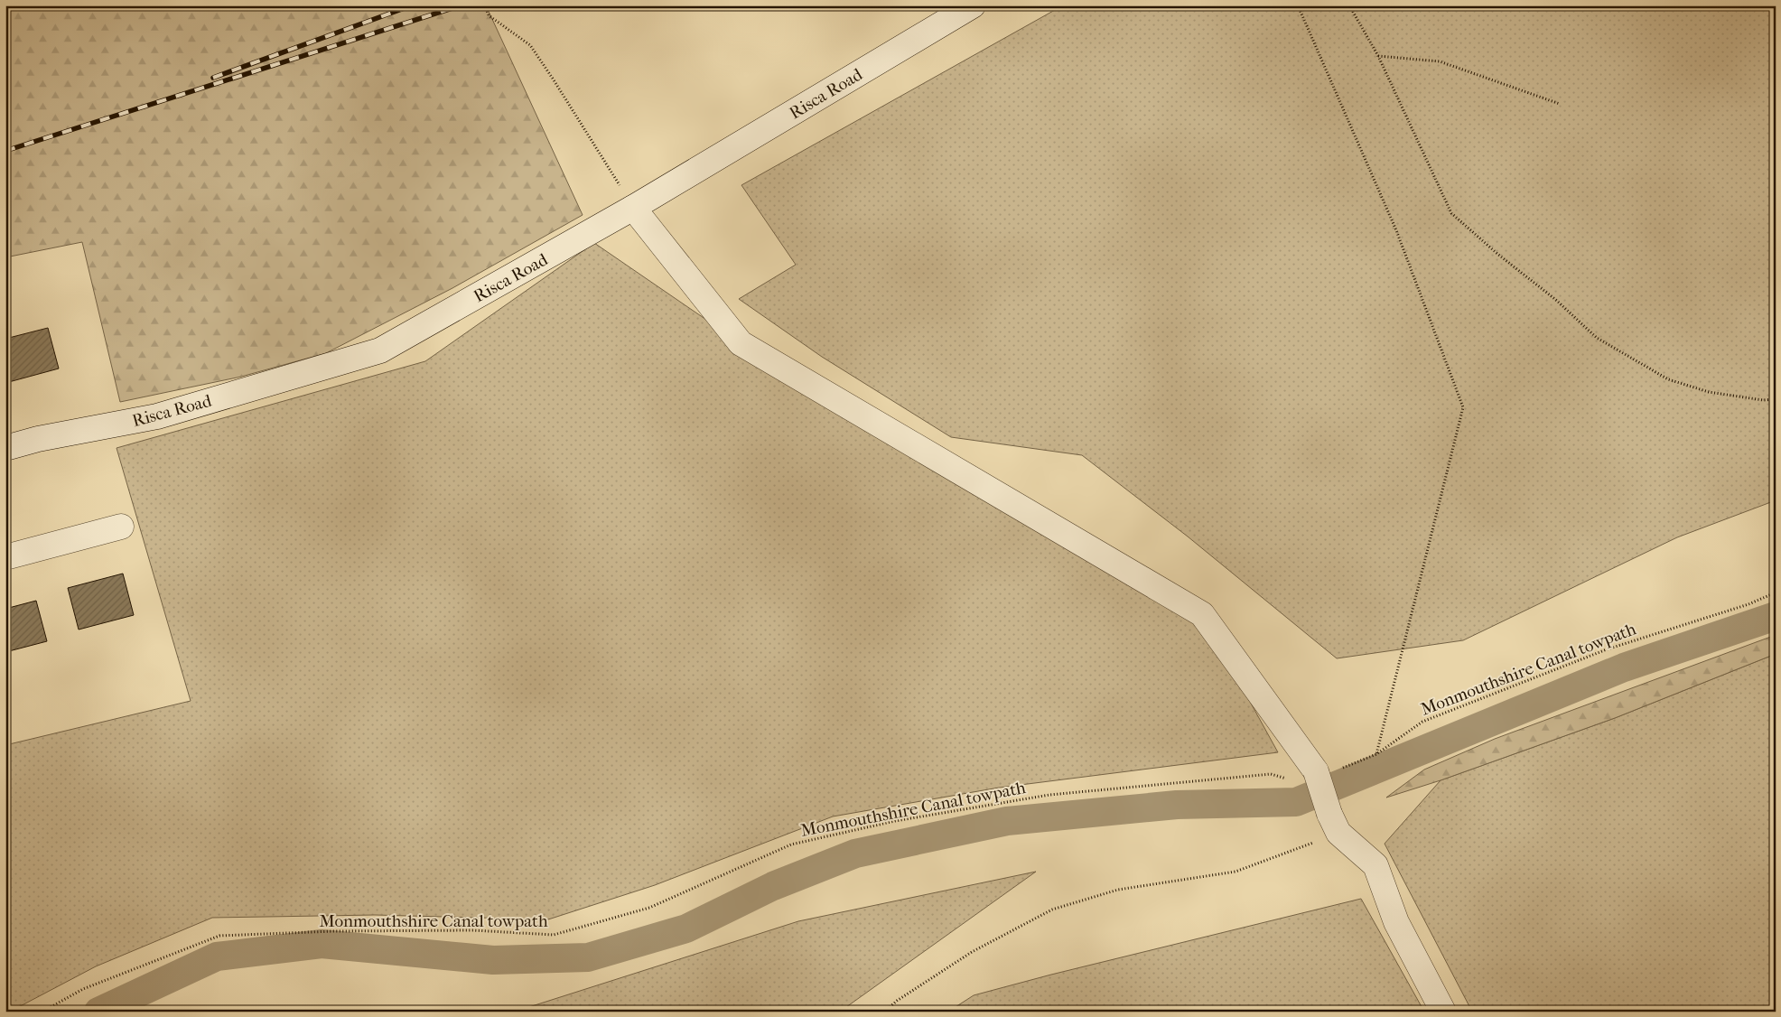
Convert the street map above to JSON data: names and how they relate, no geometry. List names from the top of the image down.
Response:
{
  "streets": {
    "street": ["Risca Road"],
    "path": ["Monmouthshire Canal towpath"]
  }
}
